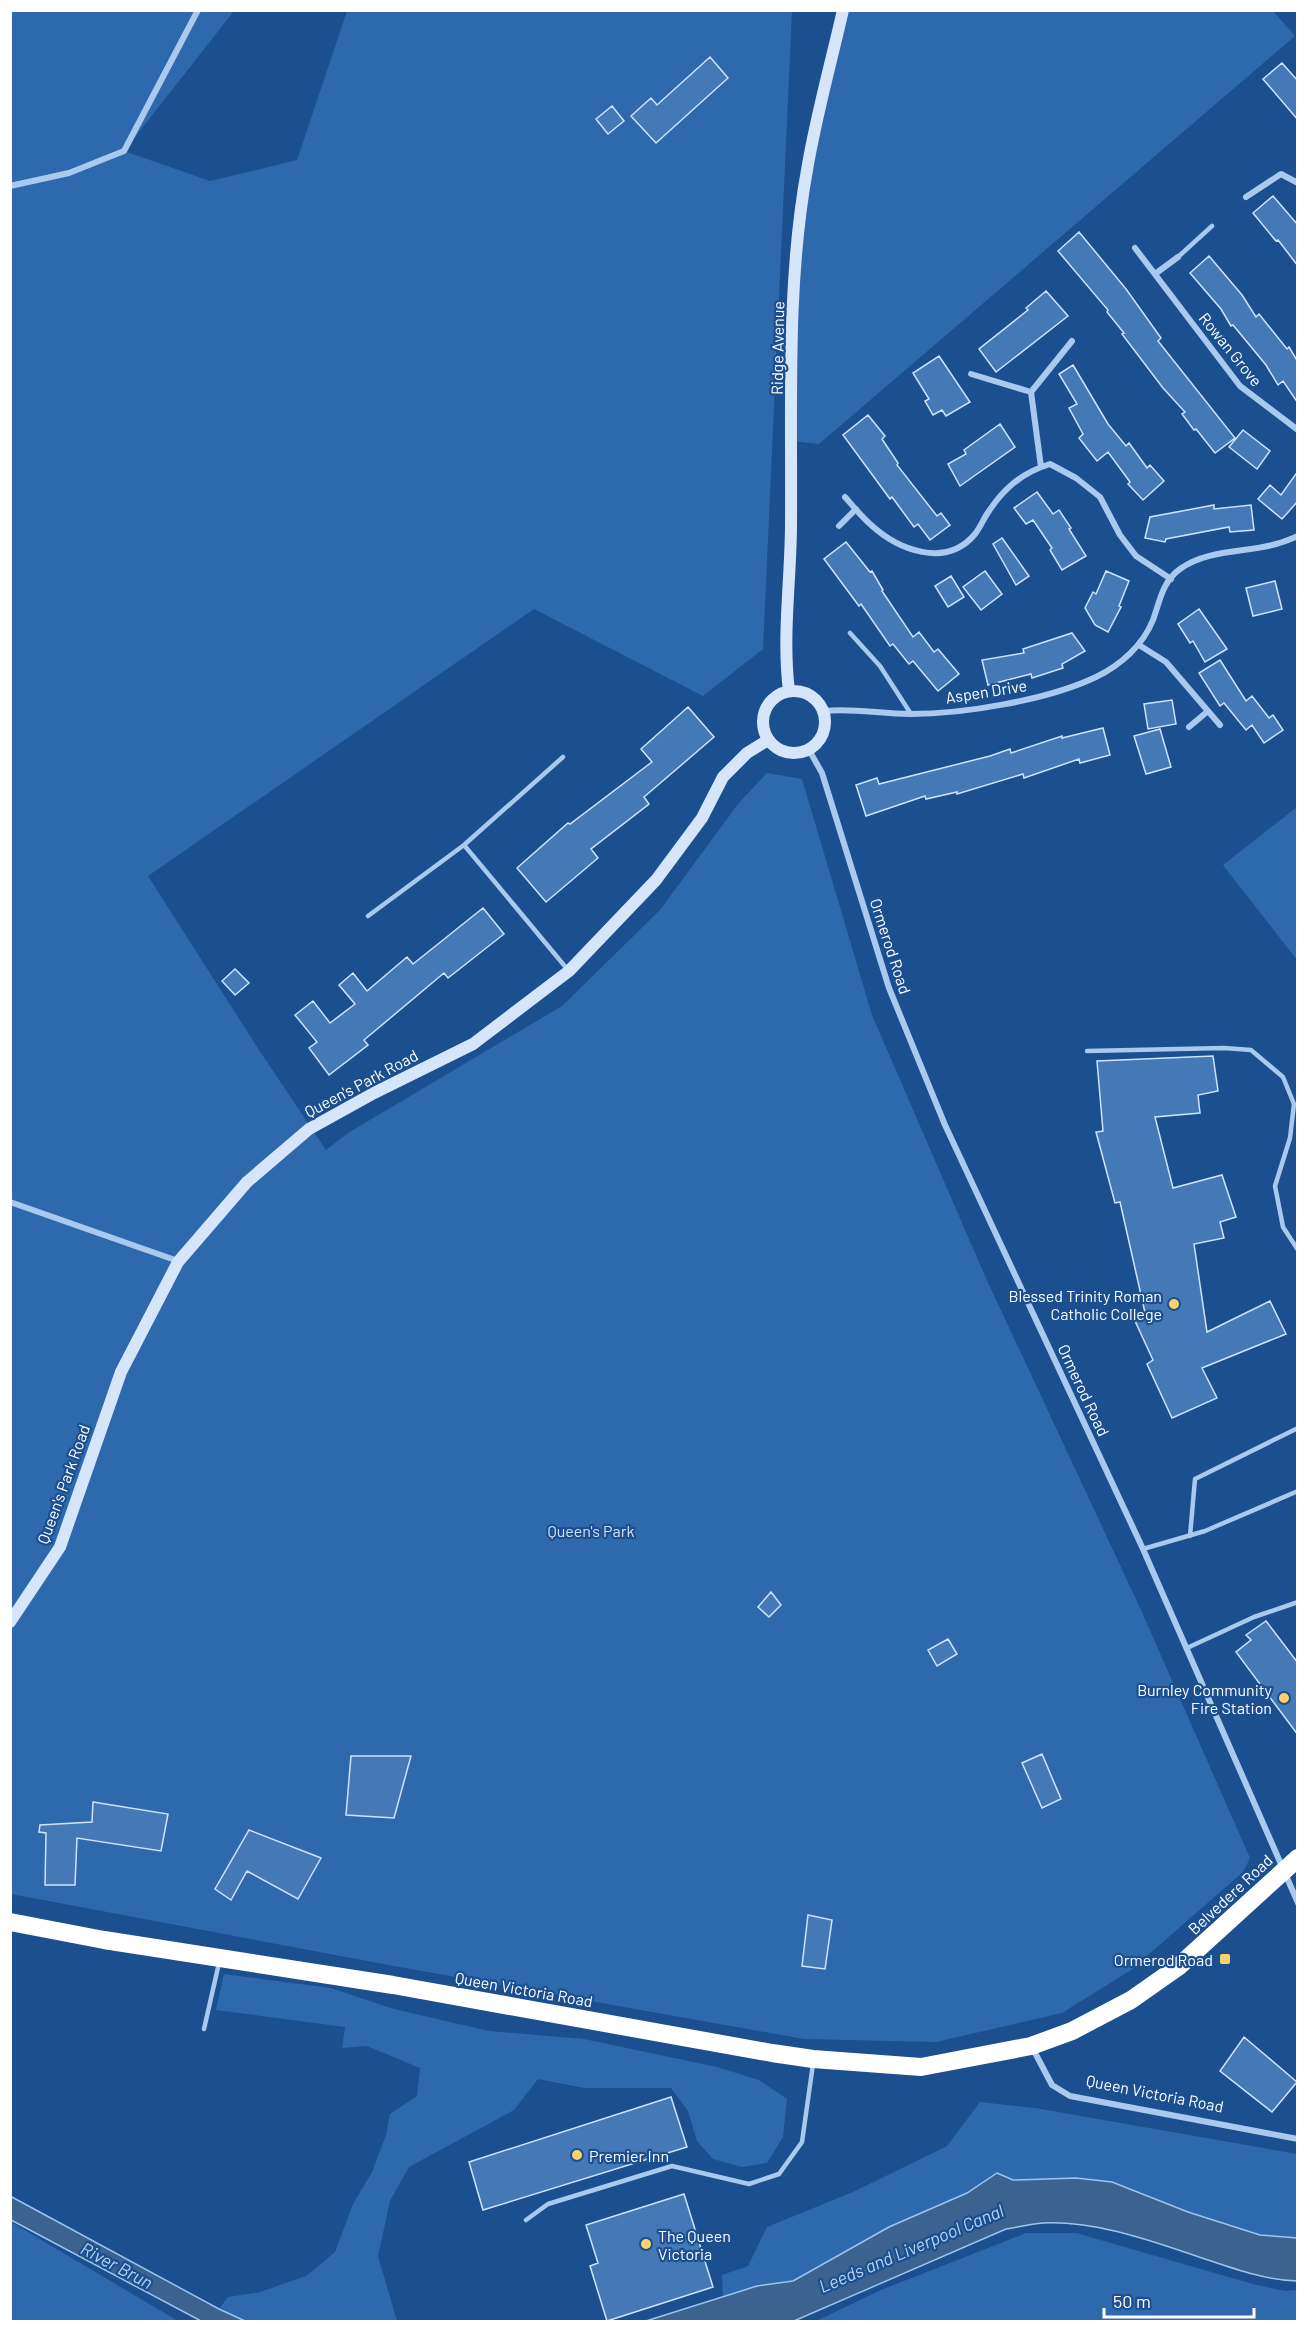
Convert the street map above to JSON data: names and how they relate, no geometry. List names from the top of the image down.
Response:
{
  "streets": {
    "highway": ["Belvedere Road", "Queen Victoria Road"],
    "street": [
      "Ridge Avenue",
      "Rowan Grove",
      "Aspen Drive",
      "Ormerod Road",
      "Queen's Park Road"
    ]
  },
  "crossings": [
    ["Ridge Avenue", "Aspen Drive"],
    ["Ridge Avenue", "Ormerod Road"],
    ["Ridge Avenue", "Queen's Park Road"],
    ["Aspen Drive", "Ormerod Road"],
    ["Aspen Drive", "Queen's Park Road"],
    ["Ormerod Road", "Queen's Park Road"],
    ["Ormerod Road", "Belvedere Road"],
    ["Belvedere Road", "Queen Victoria Road"]
  ],
  "water": ["Leeds and Liverpool Canal", "River Brun"],
  "parks": ["Queen's Park"],
  "places": {
    "other": [
      "Blessed Trinity Roman Catholic College",
      "Burnley Community Fire Station",
      "Premier Inn",
      "The Queen Victoria"
    ],
    "transit": ["Ormerod Road"]
  },
  "scale_bar": "50 m"
}
